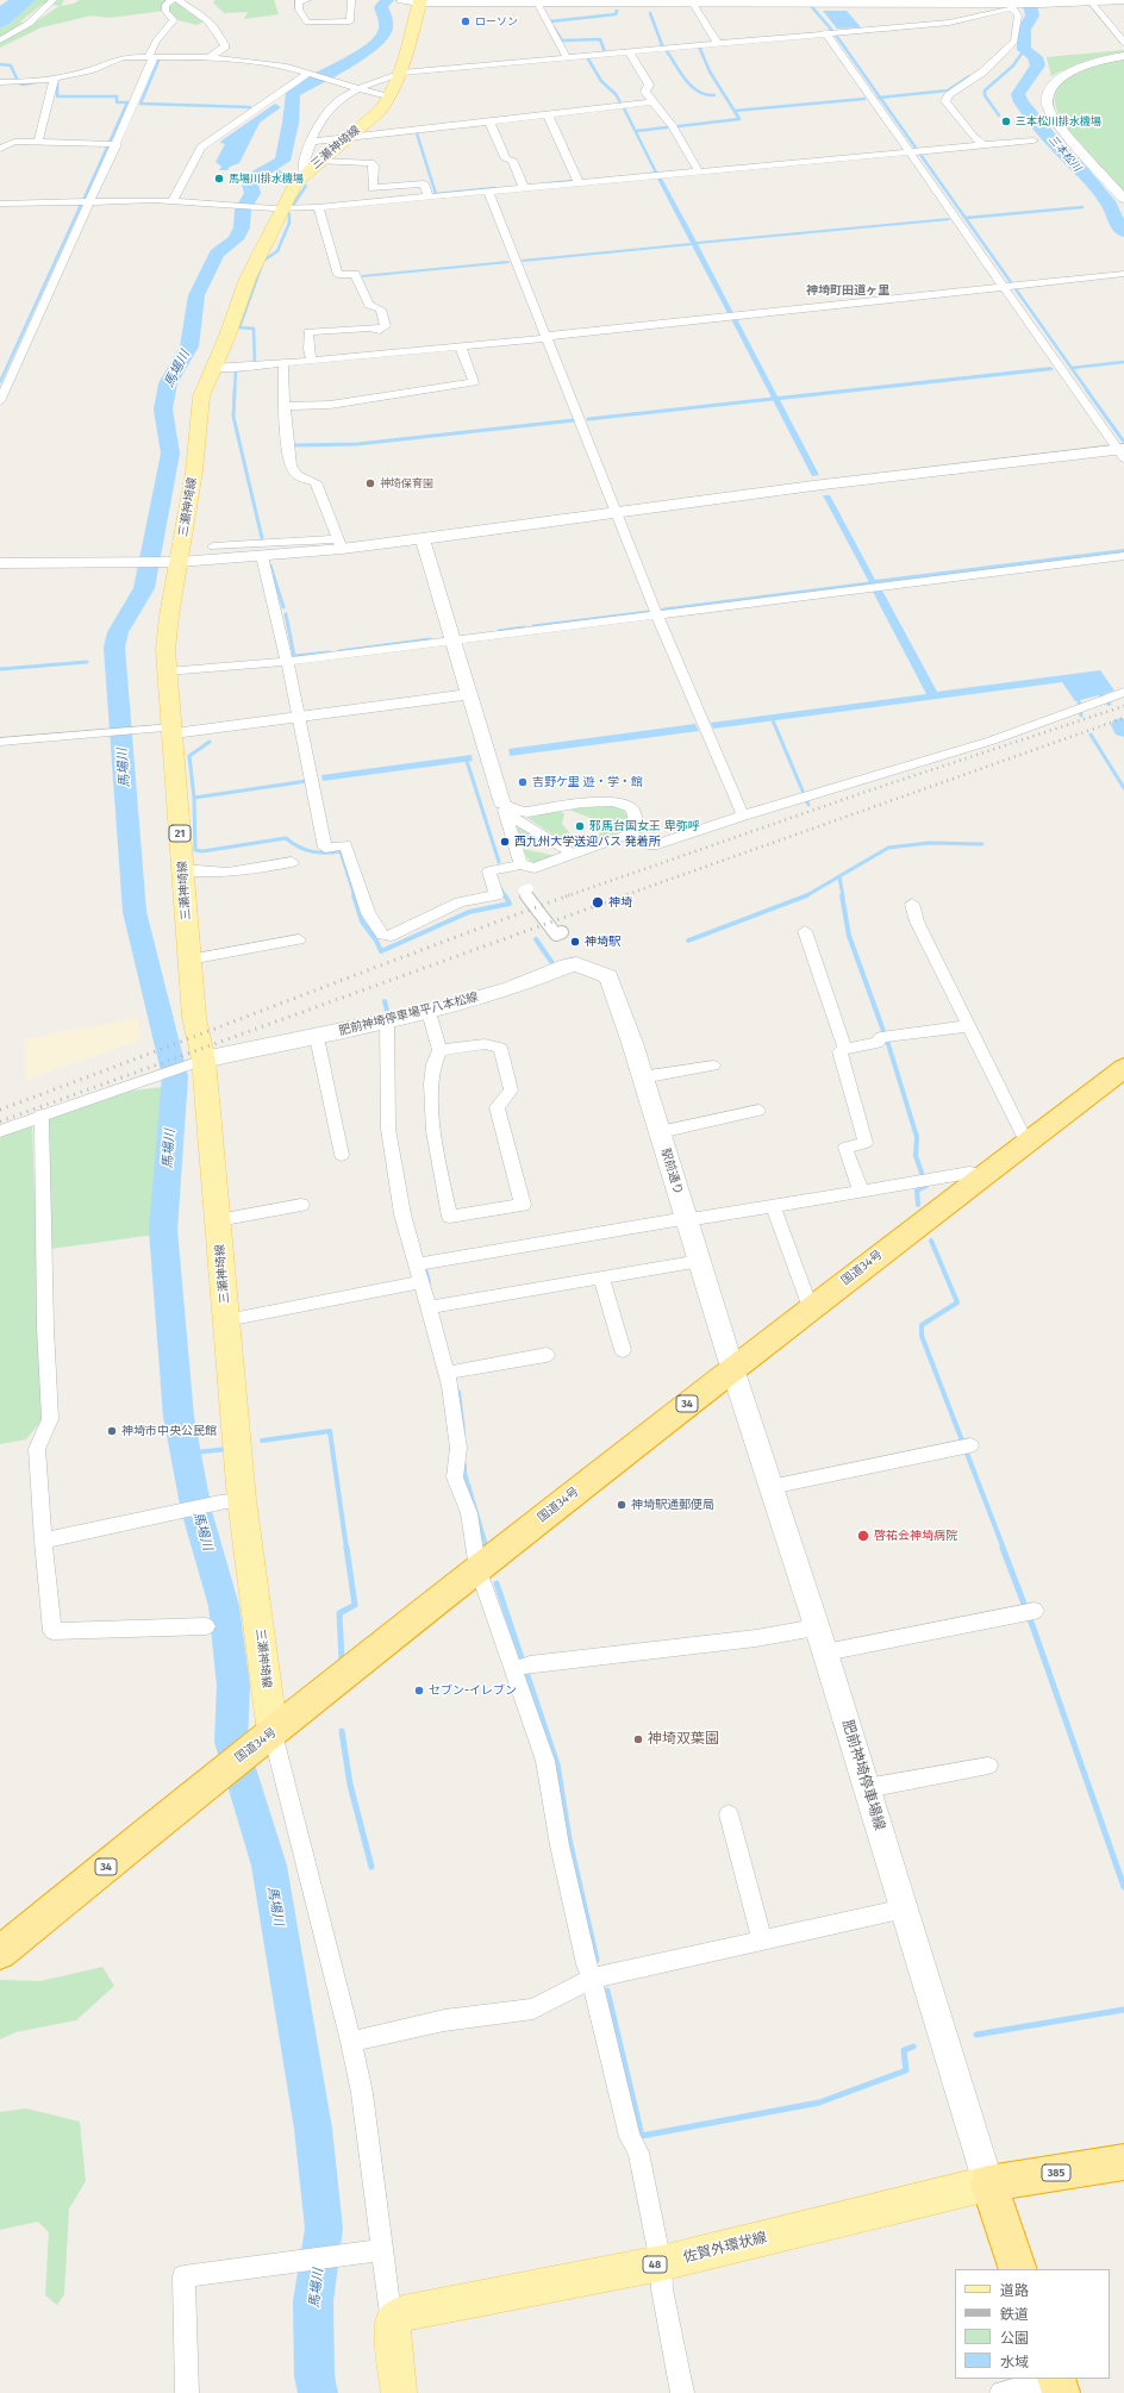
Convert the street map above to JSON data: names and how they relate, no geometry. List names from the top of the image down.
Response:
{
  "streets": {
    "highway": ["国道34号", "34", "385"],
    "main road": [
      "三瀬神埼線",
      "21",
      "肥前神埼停車場平八本松線",
      "駅前通り",
      "肥前神埼停車場線",
      "佐賀外環状線",
      "48"
    ]
  },
  "crossings": [
    ["三瀬神埼線", "肥前神埼停車場平八本松線"],
    ["三瀬神埼線", "国道34号"],
    ["肥前神埼停車場平八本松線", "駅前通り"],
    ["駅前通り", "国道34号"],
    ["駅前通り", "肥前神埼停車場線"],
    ["国道34号", "肥前神埼停車場線"],
    ["肥前神埼停車場線", "385"],
    ["肥前神埼停車場線", "佐賀外環状線"],
    ["385", "佐賀外環状線"]
  ],
  "districts": ["神埼町田道ヶ里"],
  "water": ["三本松川", "馬場川"],
  "places": [
    "ローソン",
    "三本松川排水機場",
    "馬場川排水機場",
    "神埼保育園",
    "吉野ケ里 遊・学・館",
    "邪馬台国女王 卑弥呼",
    "西九州大学送迎バス 発着所",
    "神埼",
    "神埼駅",
    "神埼市中央公民館",
    "神埼駅通郵便局",
    "啓祐会神埼病院",
    "セブン-イレブン",
    "神埼双葉園"
  ],
  "legend": [
    "道路",
    "鉄道",
    "公園",
    "水域"
  ]
}
